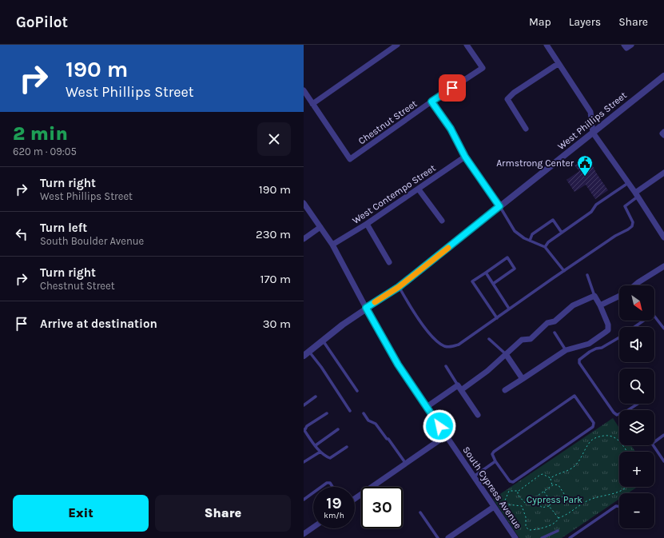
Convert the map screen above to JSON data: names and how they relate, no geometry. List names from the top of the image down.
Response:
{
  "streets": {
    "street": [
      "West Phillips Street",
      "Chestnut Street",
      "West Contempo Street",
      "South Cypress Avenue"
    ]
  },
  "crossings": [
    ["West Phillips Street", "South Cypress Avenue"],
    ["West Contempo Street", "South Cypress Avenue"]
  ],
  "parks": ["Cypress Park"],
  "places": {
    "public building": ["Armstrong Center"]
  },
  "north": "bottom right",
  "page": {
    "header": "GoPilot",
    "nav": ["Map", "Layers", "Share"],
    "turn": ["190 m", "West Phillips Street"],
    "heading": ["2 min", "620 m · 09:05"],
    "list": [
      {
        "name": "Turn right",
        "note": "West Phillips Street",
        "value": "190 m"
      },
      {
        "name": "Turn left",
        "note": "South Boulder Avenue",
        "value": "230 m"
      },
      {
        "name": "Turn right",
        "note": "Chestnut Street",
        "value": "170 m"
      },
      {
        "name": "Arrive at destination",
        "value": "30 m"
      }
    ],
    "map_buttons": ["+", "−"],
    "speed": "19 km/h",
    "limit": "30",
    "buttons": ["Exit", "Share"]
  }
}
